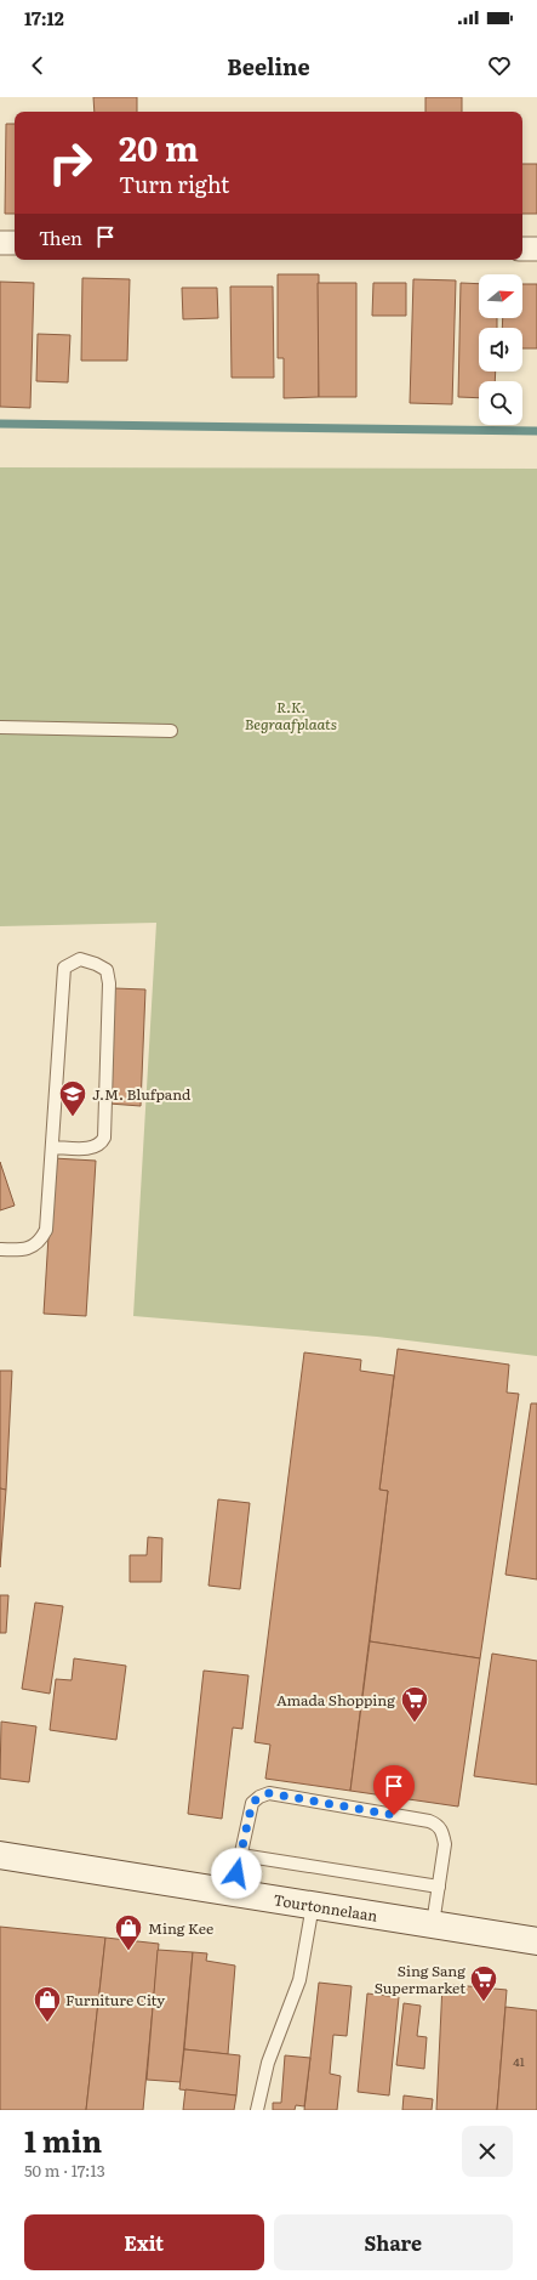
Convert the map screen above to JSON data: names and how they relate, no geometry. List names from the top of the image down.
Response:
{
  "streets": {
    "street": ["Tourtonnelaan"]
  },
  "parks": ["R.K. Begraafplaats"],
  "places": {
    "school or university": ["J.M. Blufpand"],
    "supermarket": ["Amada Shopping", "Sing Sang Supermarket"],
    "shop": ["Ming Kee", "Furniture City"]
  },
  "house_numbers": ["41"],
  "north": "right",
  "page": {
    "status": "17:12",
    "header": "Beeline",
    "turn": ["20 m", "Turn right"],
    "then": "Then",
    "heading": ["1 min", "50 m · 17:13"],
    "buttons": ["Exit", "Share"]
  }
}
